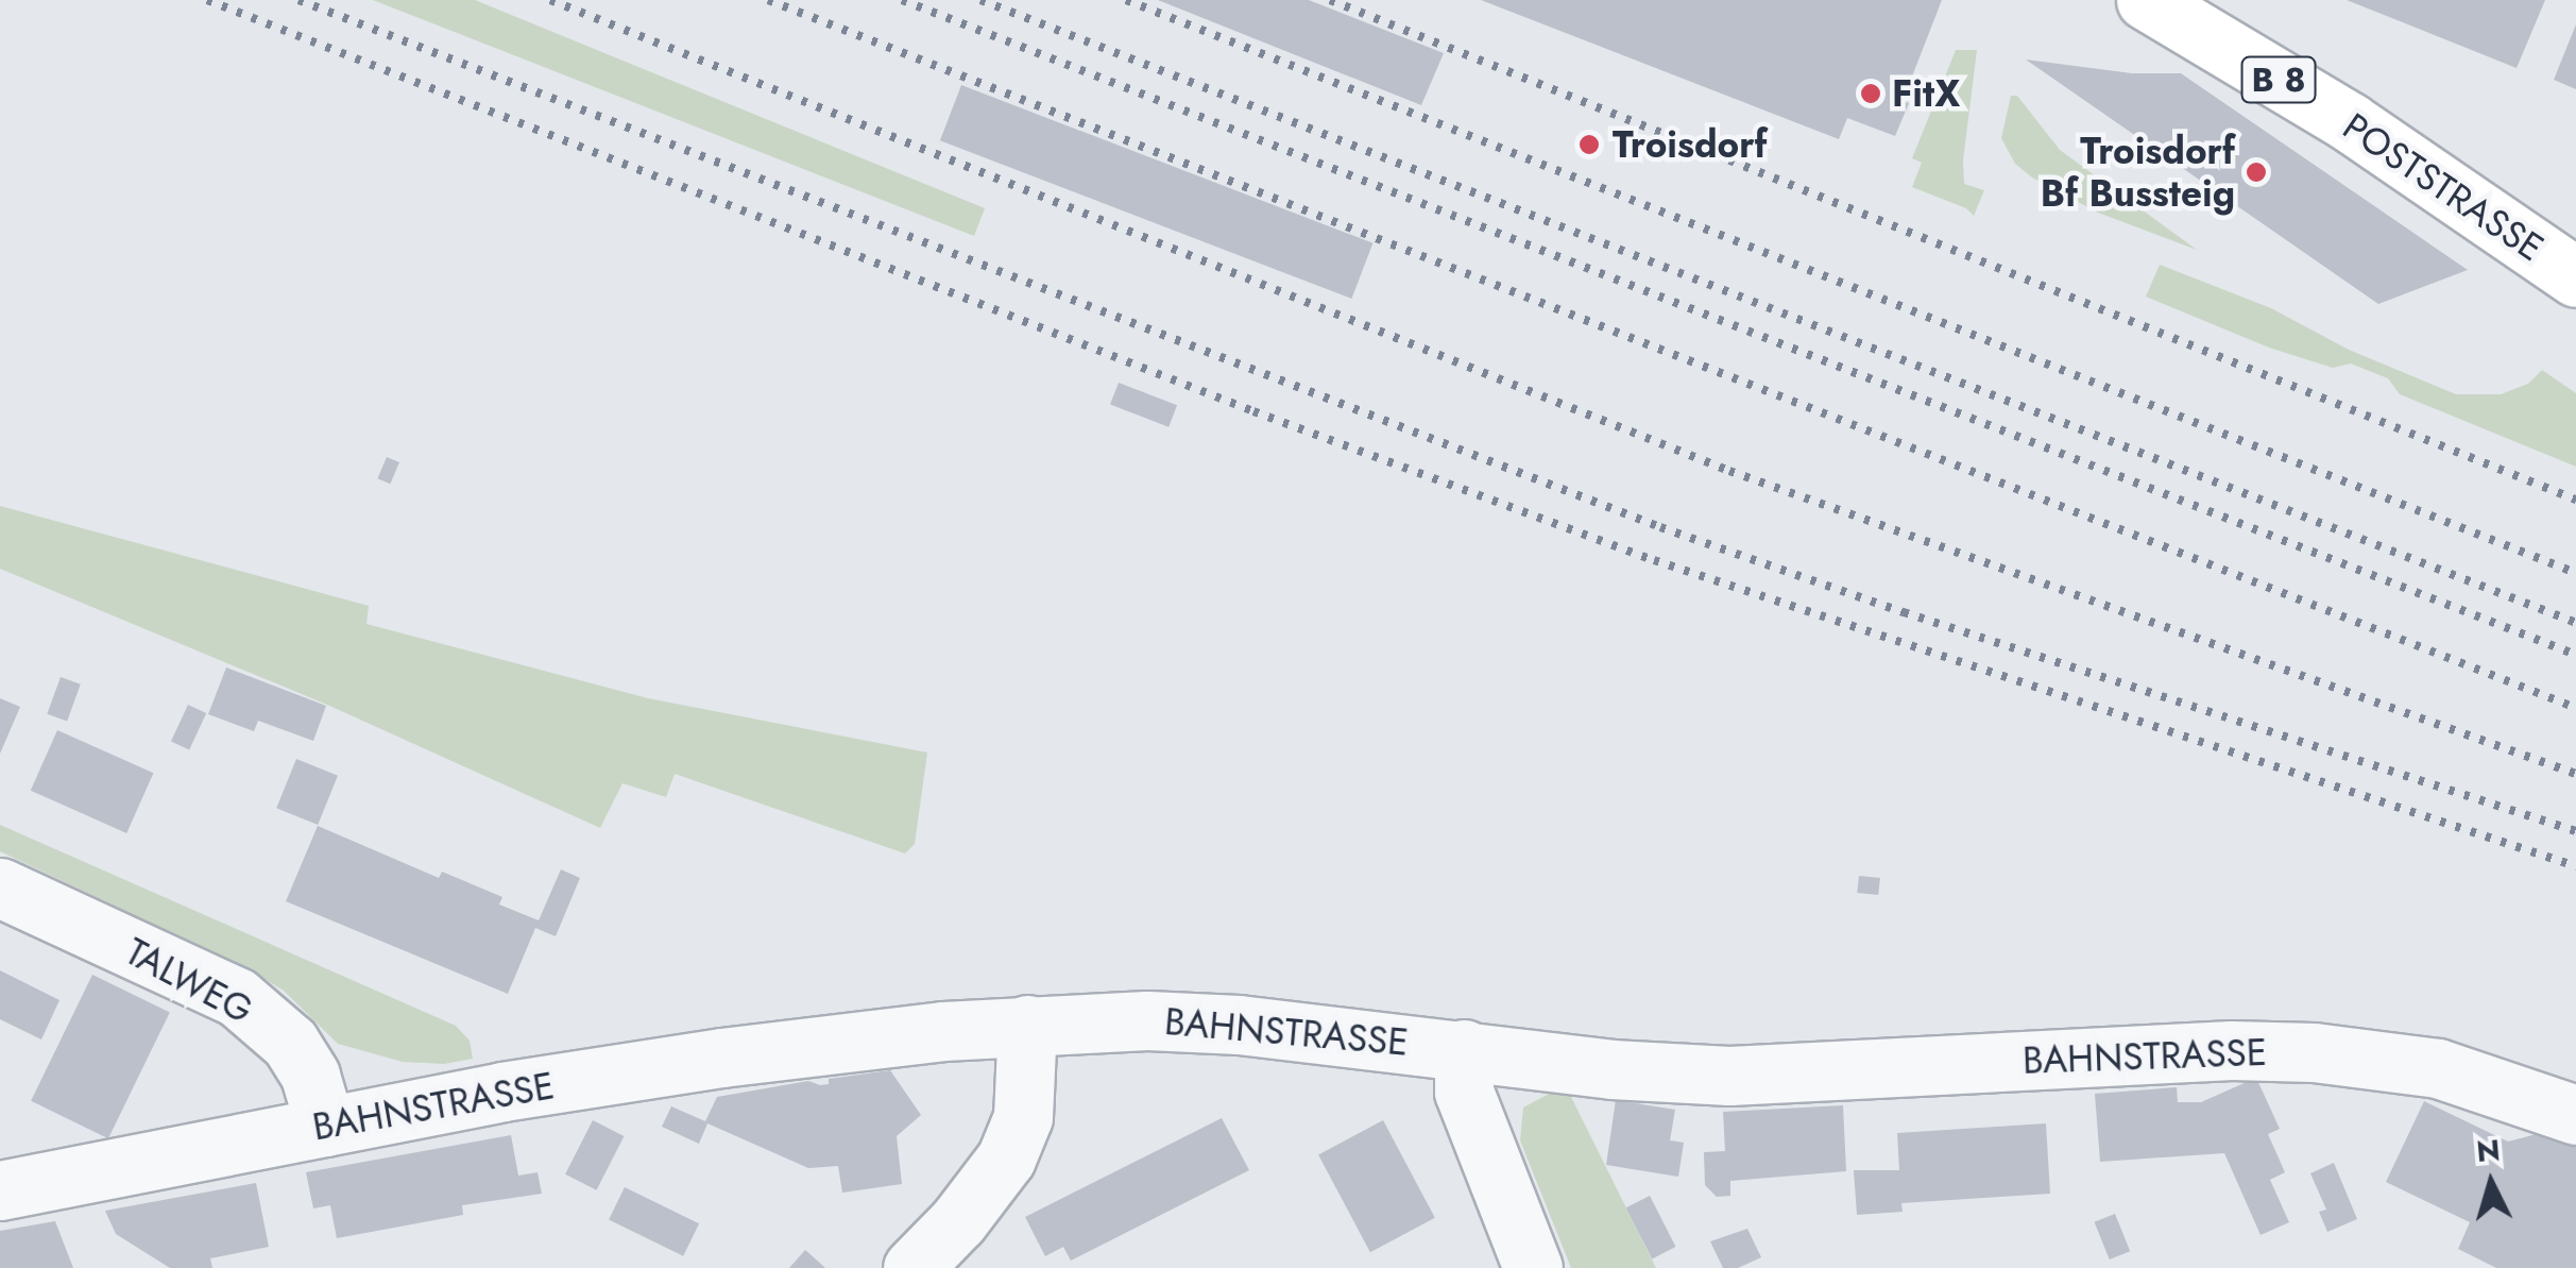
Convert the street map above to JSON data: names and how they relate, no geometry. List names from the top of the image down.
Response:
{
  "streets": {
    "main road": ["B 8", "POSTSTRASSE"],
    "street": ["TALWEG", "BAHNSTRASSE"]
  },
  "crossings": [
    ["TALWEG", "BAHNSTRASSE"]
  ],
  "places": ["FitX", "Troisdorf", "Troisdorf Bf Bussteig"],
  "north": "top"
}
